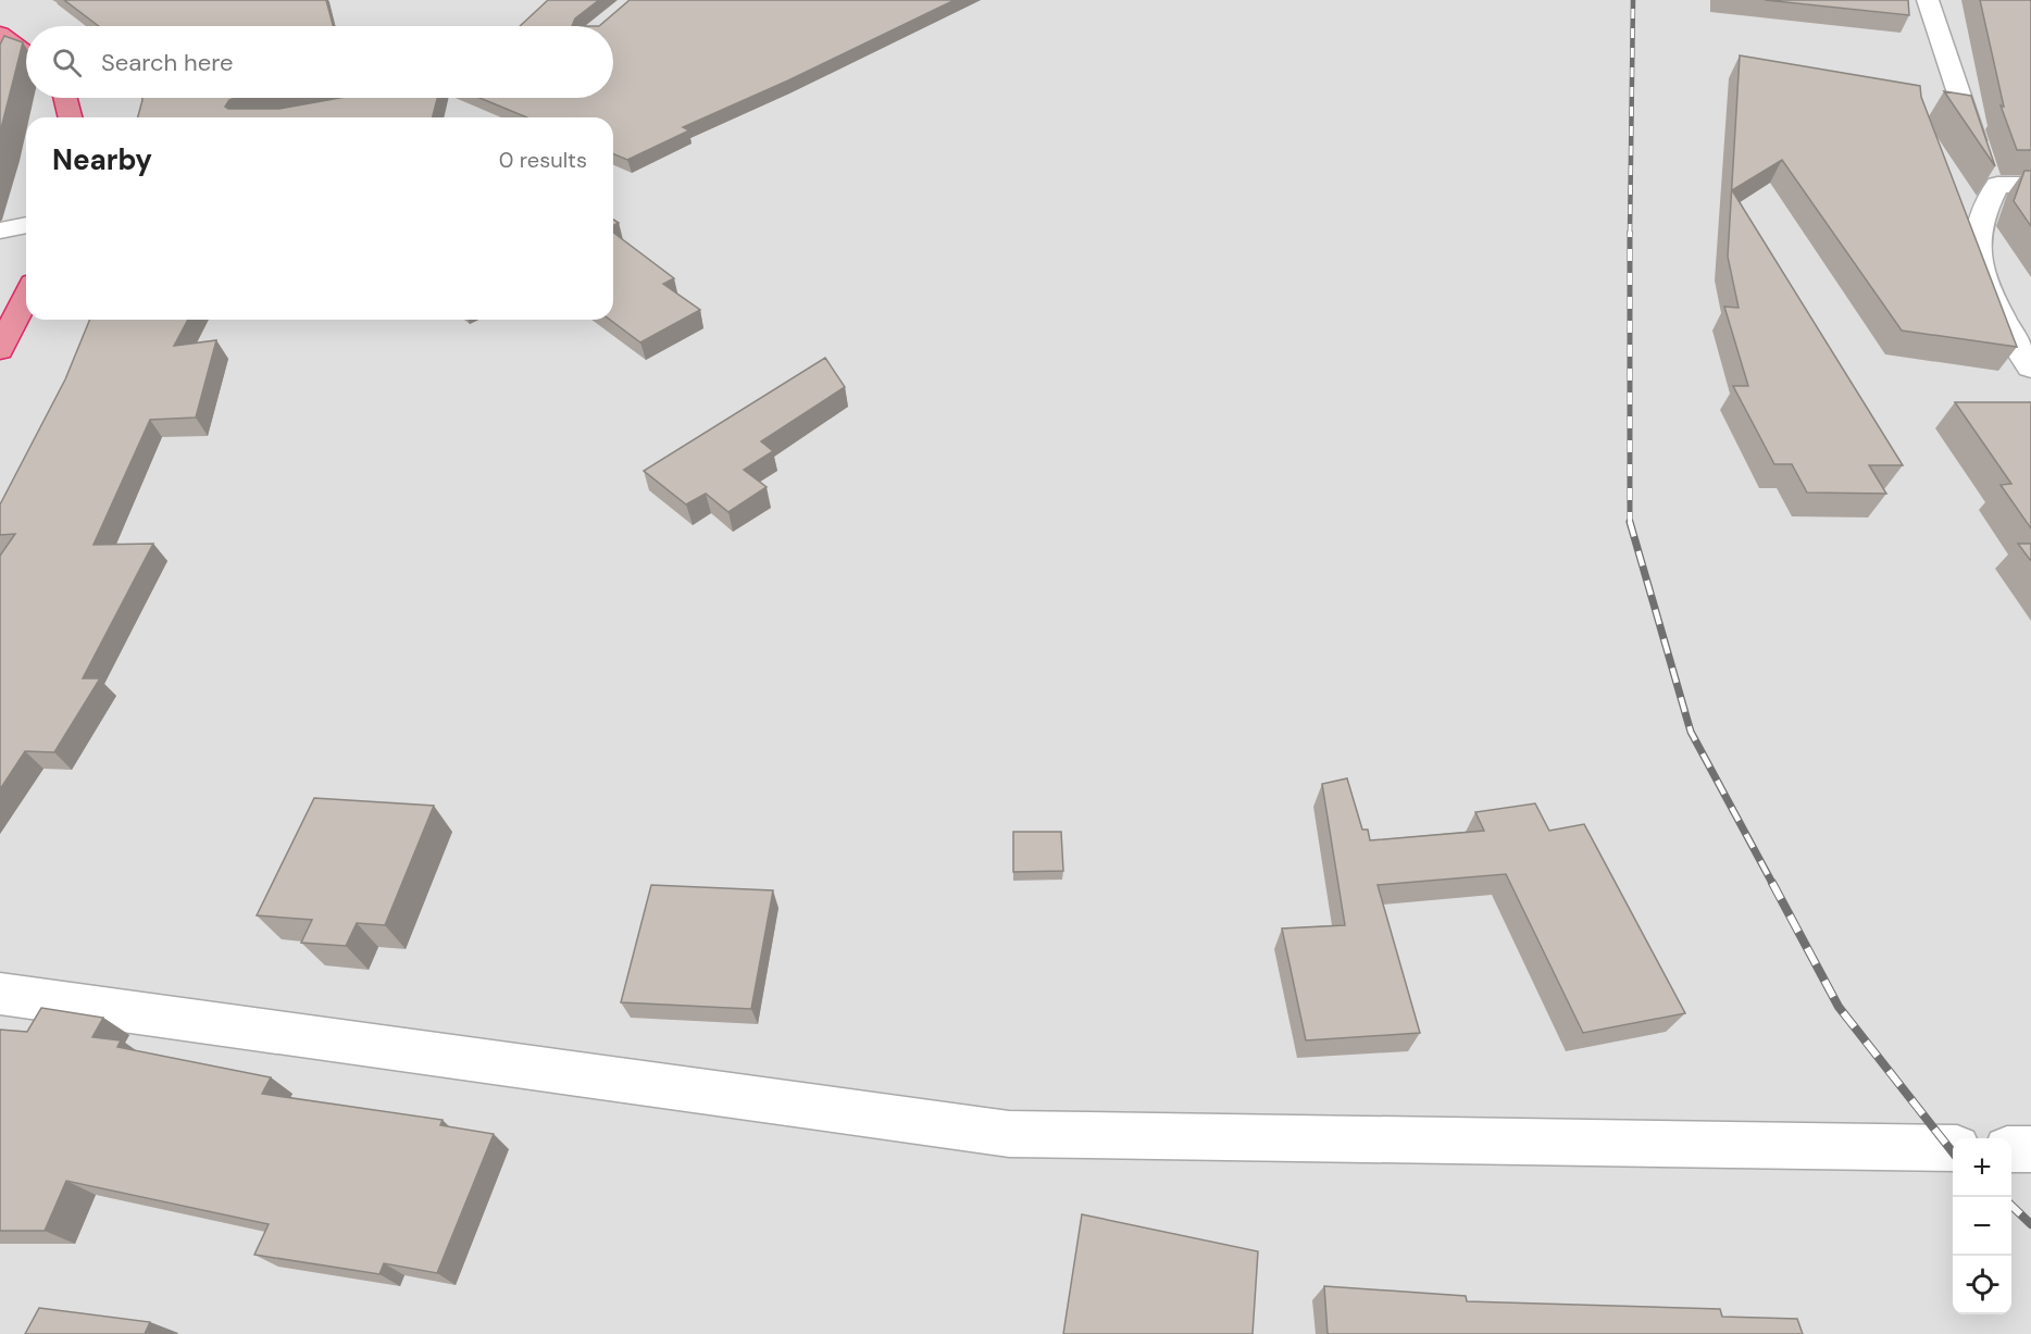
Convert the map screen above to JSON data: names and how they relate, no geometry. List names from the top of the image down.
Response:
{
  "page": {
    "search": "Search here",
    "heading": ["Nearby", "0 results"],
    "map_buttons": ["+", "−"]
  }
}
